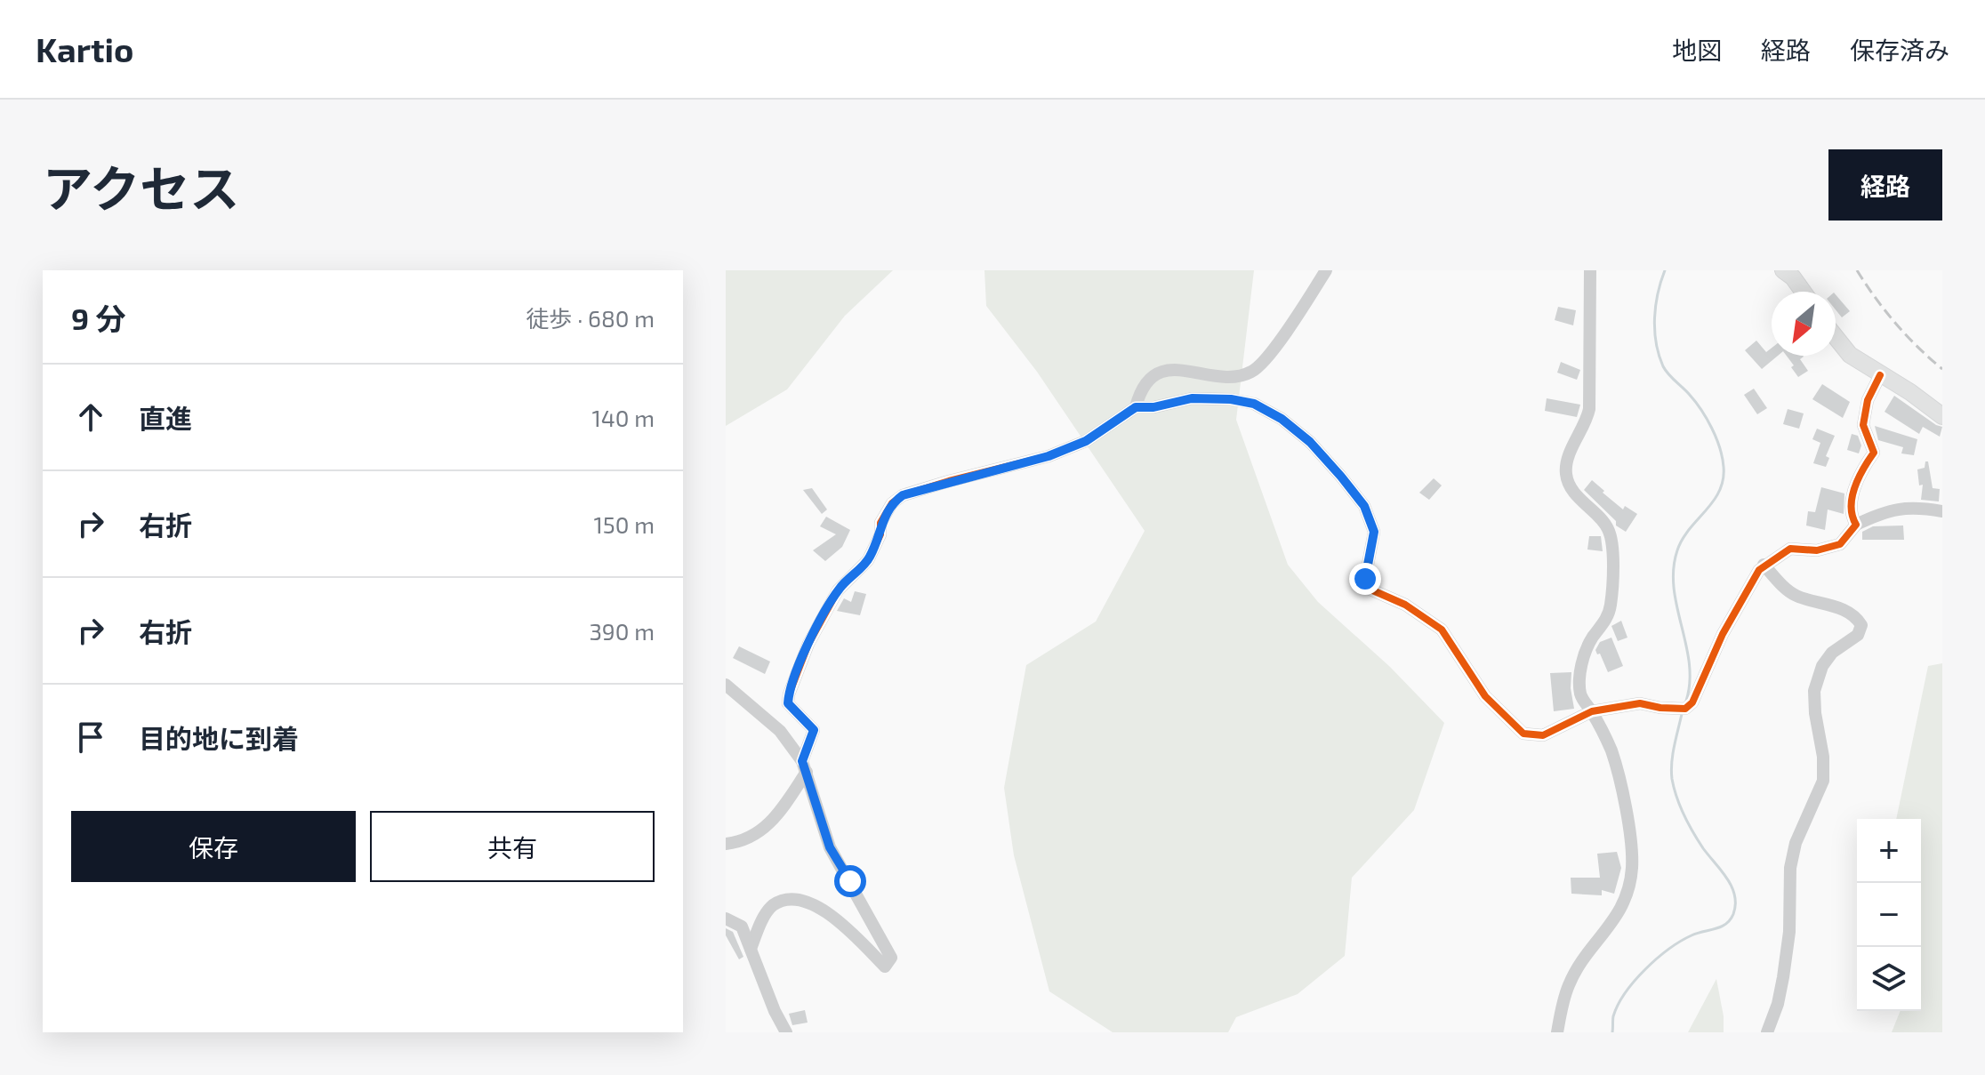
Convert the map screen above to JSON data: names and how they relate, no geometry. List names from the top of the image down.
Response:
{
  "north": "bottom left",
  "page": {
    "header": "Kartio",
    "nav": ["地図", "経路", "保存済み"],
    "title": "アクセス",
    "buttons": [
      "経路",
      ["保存", "共有"]
    ],
    "heading": ["9 分", "徒歩 · 680 m"],
    "list": [
      ["直進", "140 m"],
      ["右折", "150 m"],
      ["右折", "390 m"],
      "目的地に到着"
    ],
    "map_buttons": ["+", "−"]
  }
}
